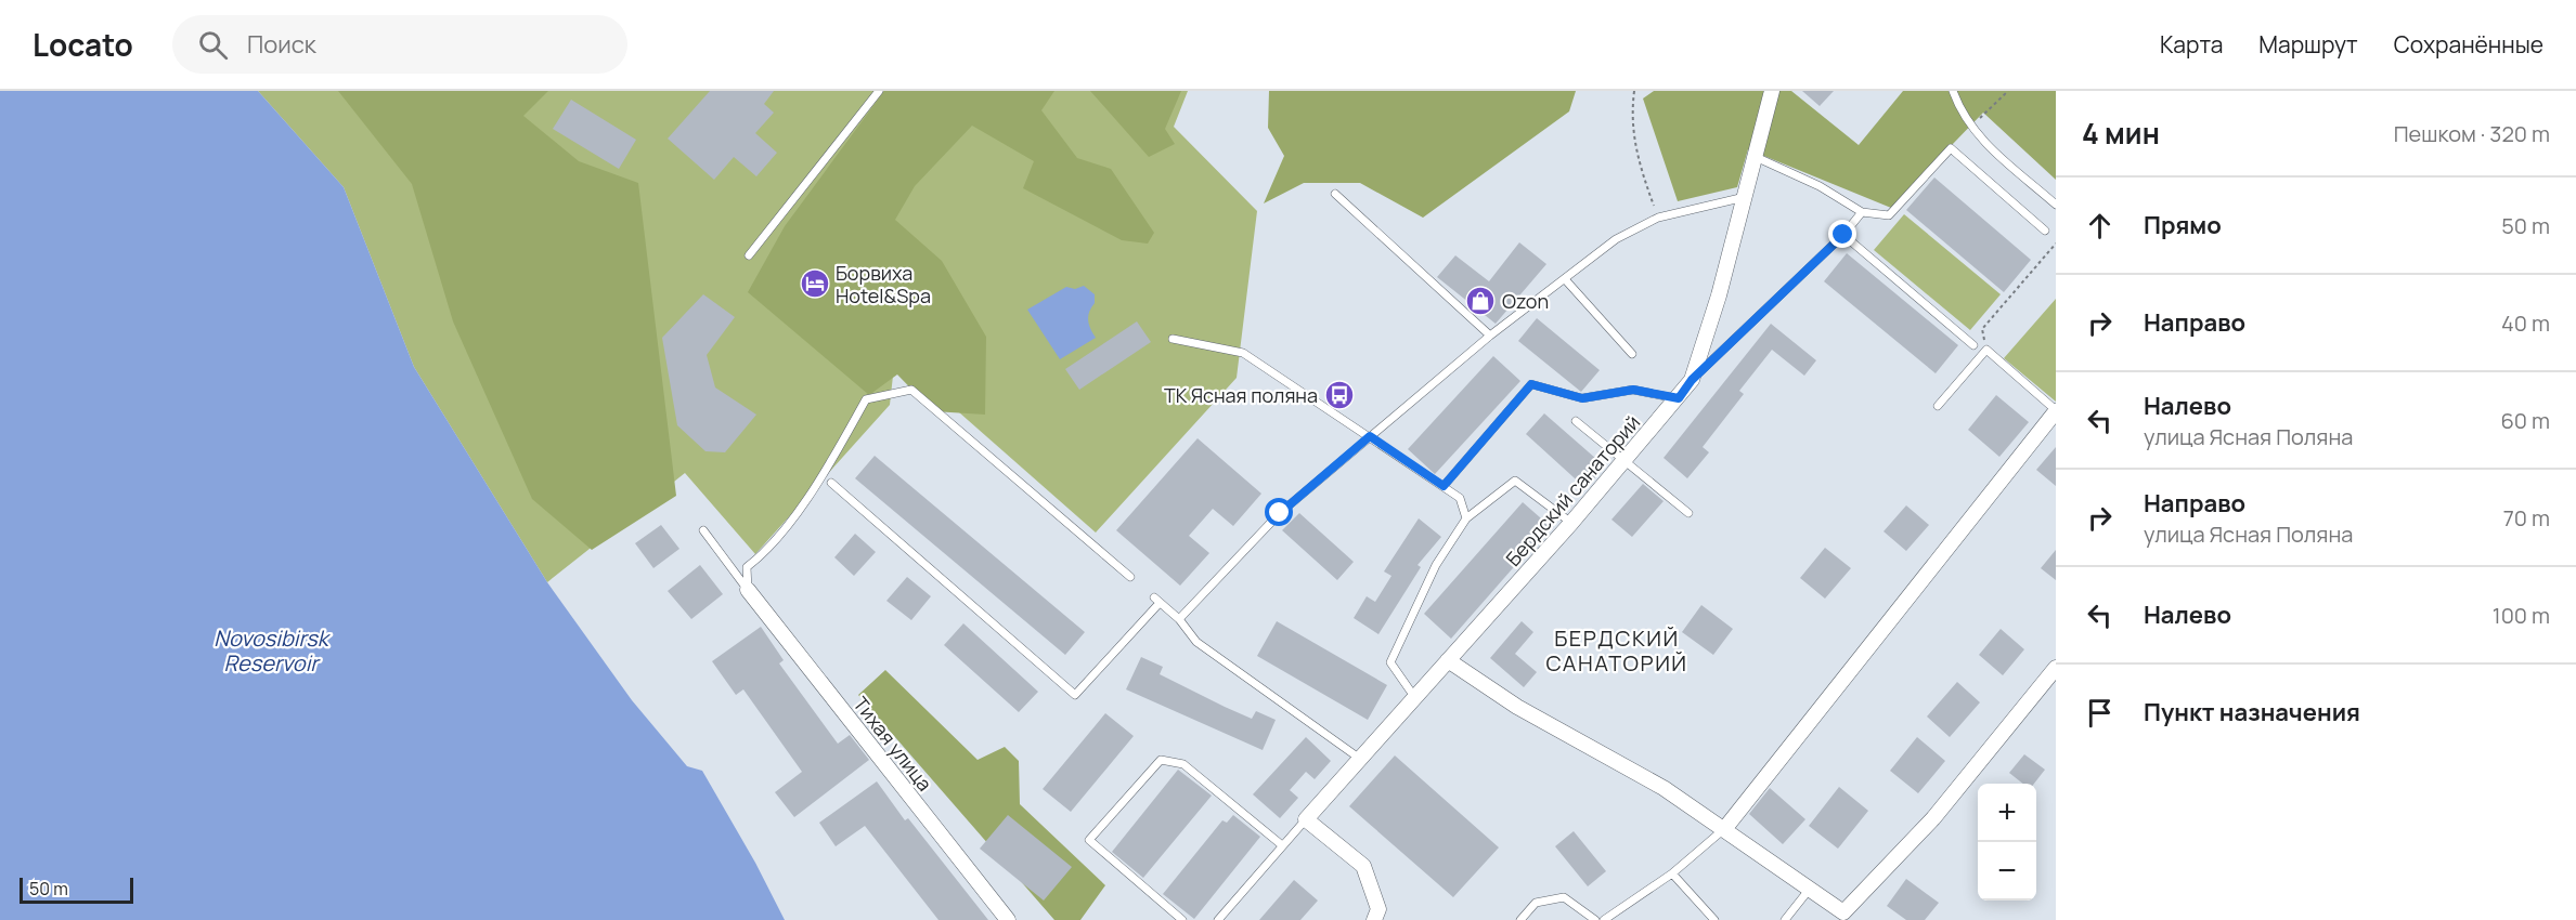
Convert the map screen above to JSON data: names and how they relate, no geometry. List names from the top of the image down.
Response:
{
  "streets": {
    "street": ["Бердский санаторий", "Тихая улица"]
  },
  "districts": ["БЕРДСКИЙ САНАТОРИЙ"],
  "water": ["Novosibirsk Reservoir"],
  "places": {
    "hotel": ["Борвиха Hotel&Spa"],
    "shop": ["Ozon"],
    "bus stop": ["ТК Ясная поляна"]
  },
  "scale_bar": "50 m",
  "page": {
    "header": "Locato",
    "search": "Поиск",
    "nav": ["Карта", "Маршрут", "Сохранённые"],
    "heading": ["4 мин", "Пешком · 320 m"],
    "list": [
      ["Прямо", "50 m"],
      ["Направо", "40 m"],
      ["Налево", "улица Ясная Поляна", "60 m"],
      ["Направо", "улица Ясная Поляна", "70 m"],
      ["Налево", "100 m"],
      "Пункт назначения"
    ],
    "map_buttons": ["+", "−"],
    "scale": "50 m"
  }
}
